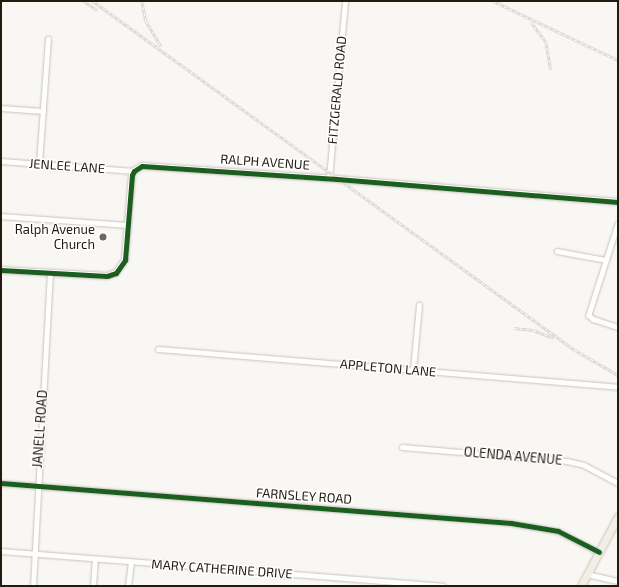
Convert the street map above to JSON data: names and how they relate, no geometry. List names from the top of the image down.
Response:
{
  "streets": {
    "street": [
      "FITZGERALD ROAD",
      "RALPH AVENUE",
      "JENLEE LANE",
      "APPLETON LANE",
      "JANELL ROAD",
      "OLENDA AVENUE",
      "FARNSLEY ROAD",
      "MARY CATHERINE DRIVE"
    ]
  },
  "crossings": [
    ["FITZGERALD ROAD", "RALPH AVENUE"],
    ["RALPH AVENUE", "JENLEE LANE"],
    ["JANELL ROAD", "FARNSLEY ROAD"],
    ["JANELL ROAD", "MARY CATHERINE DRIVE"]
  ],
  "places": ["Ralph Avenue Church"]
}
